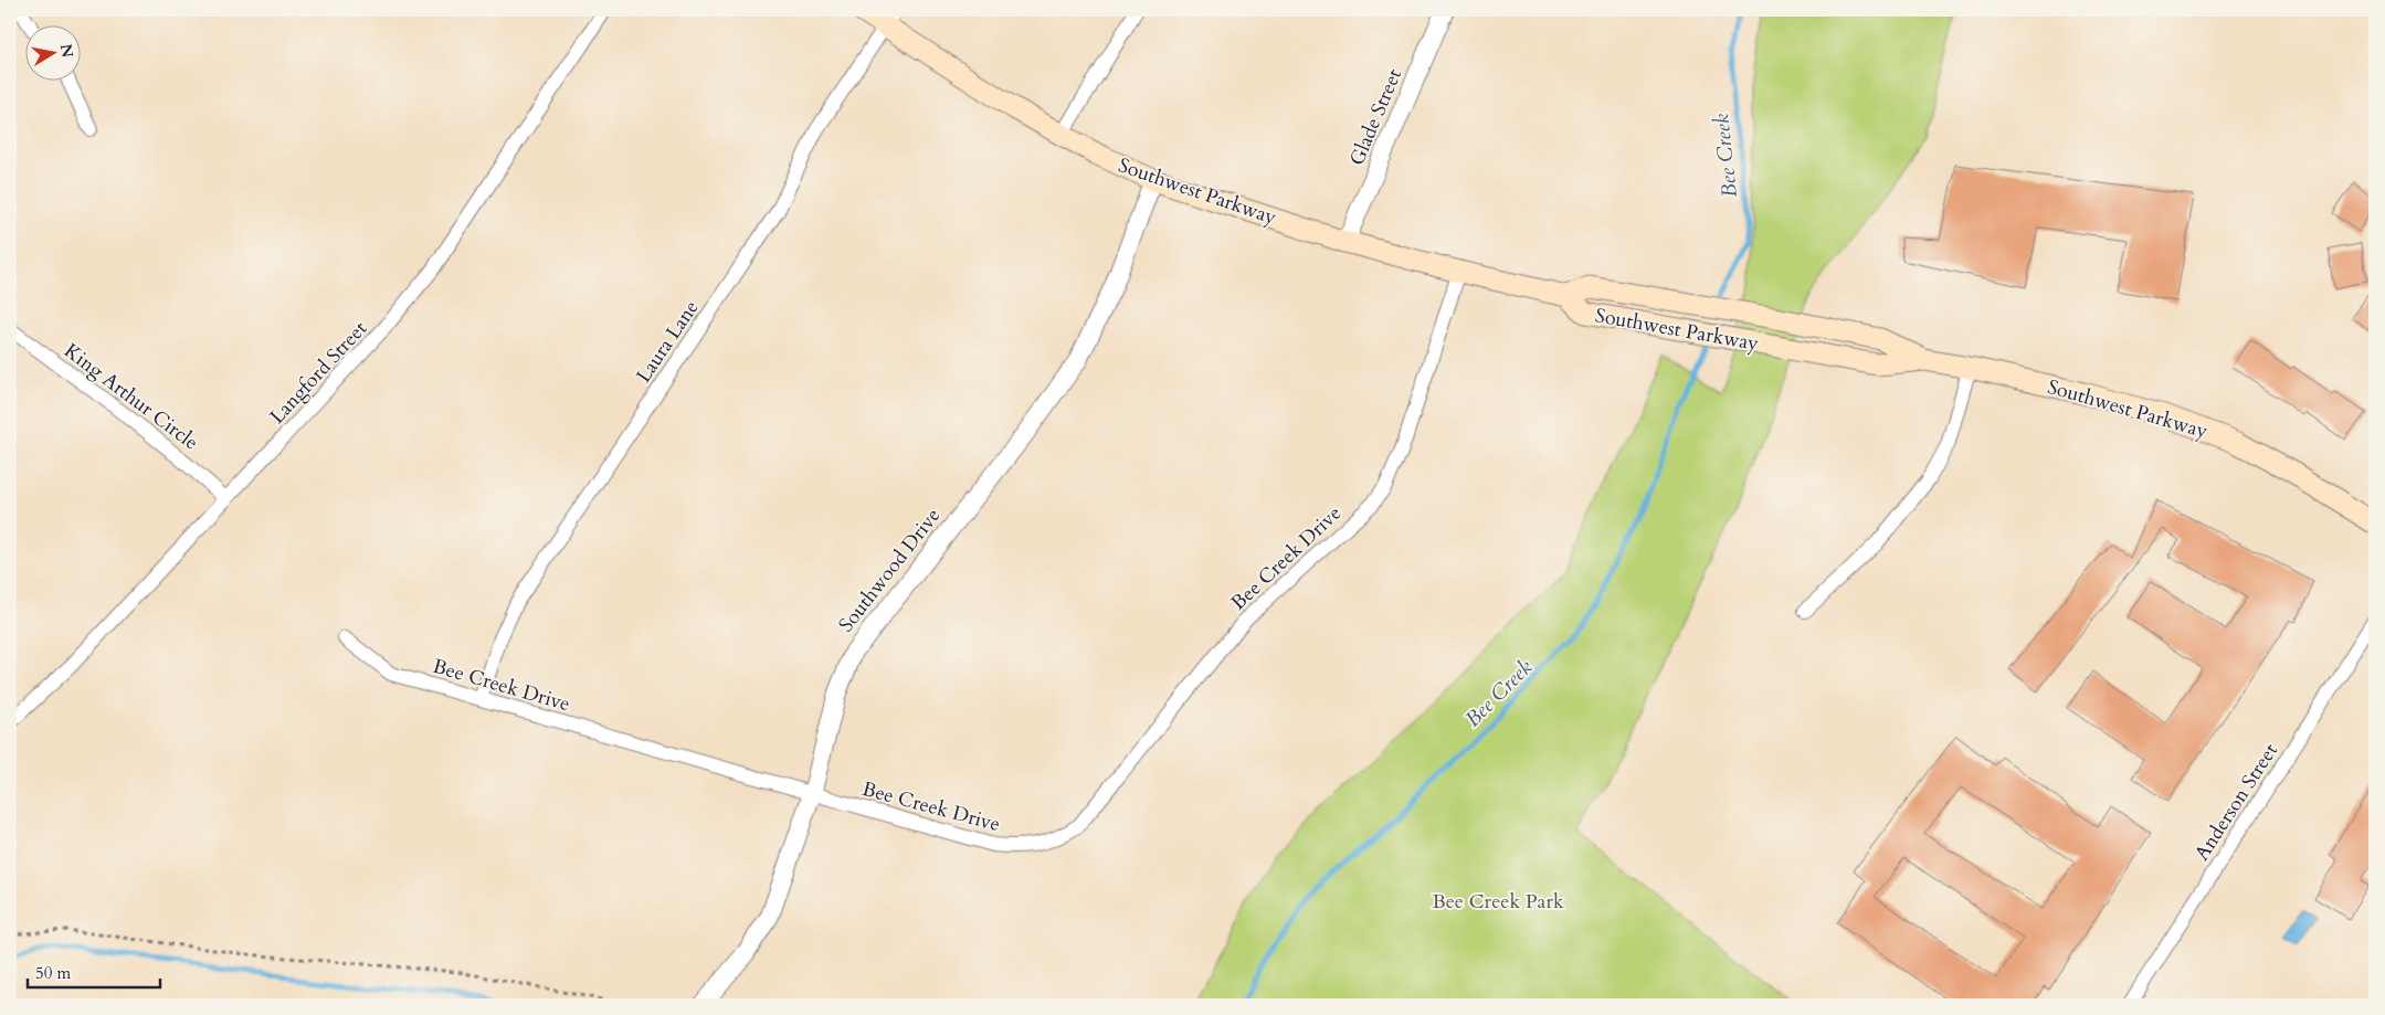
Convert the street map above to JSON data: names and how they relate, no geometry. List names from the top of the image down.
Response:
{
  "streets": {
    "main road": ["Southwest Parkway"],
    "street": [
      "Glade Street",
      "Laura Lane",
      "Langford Street",
      "King Arthur Circle",
      "Bee Creek Drive",
      "Southwood Drive",
      "Anderson Street"
    ]
  },
  "crossings": [
    ["Glade Street", "Southwest Parkway"],
    ["Southwest Parkway", "Laura Lane"],
    ["Southwest Parkway", "Bee Creek Drive"],
    ["Southwest Parkway", "Southwood Drive"],
    ["Laura Lane", "Bee Creek Drive"],
    ["Langford Street", "King Arthur Circle"],
    ["Bee Creek Drive", "Southwood Drive"]
  ],
  "water": ["Bee Creek"],
  "parks": ["Bee Creek Park"],
  "scale_bar": "50 m",
  "north": "right"
}
